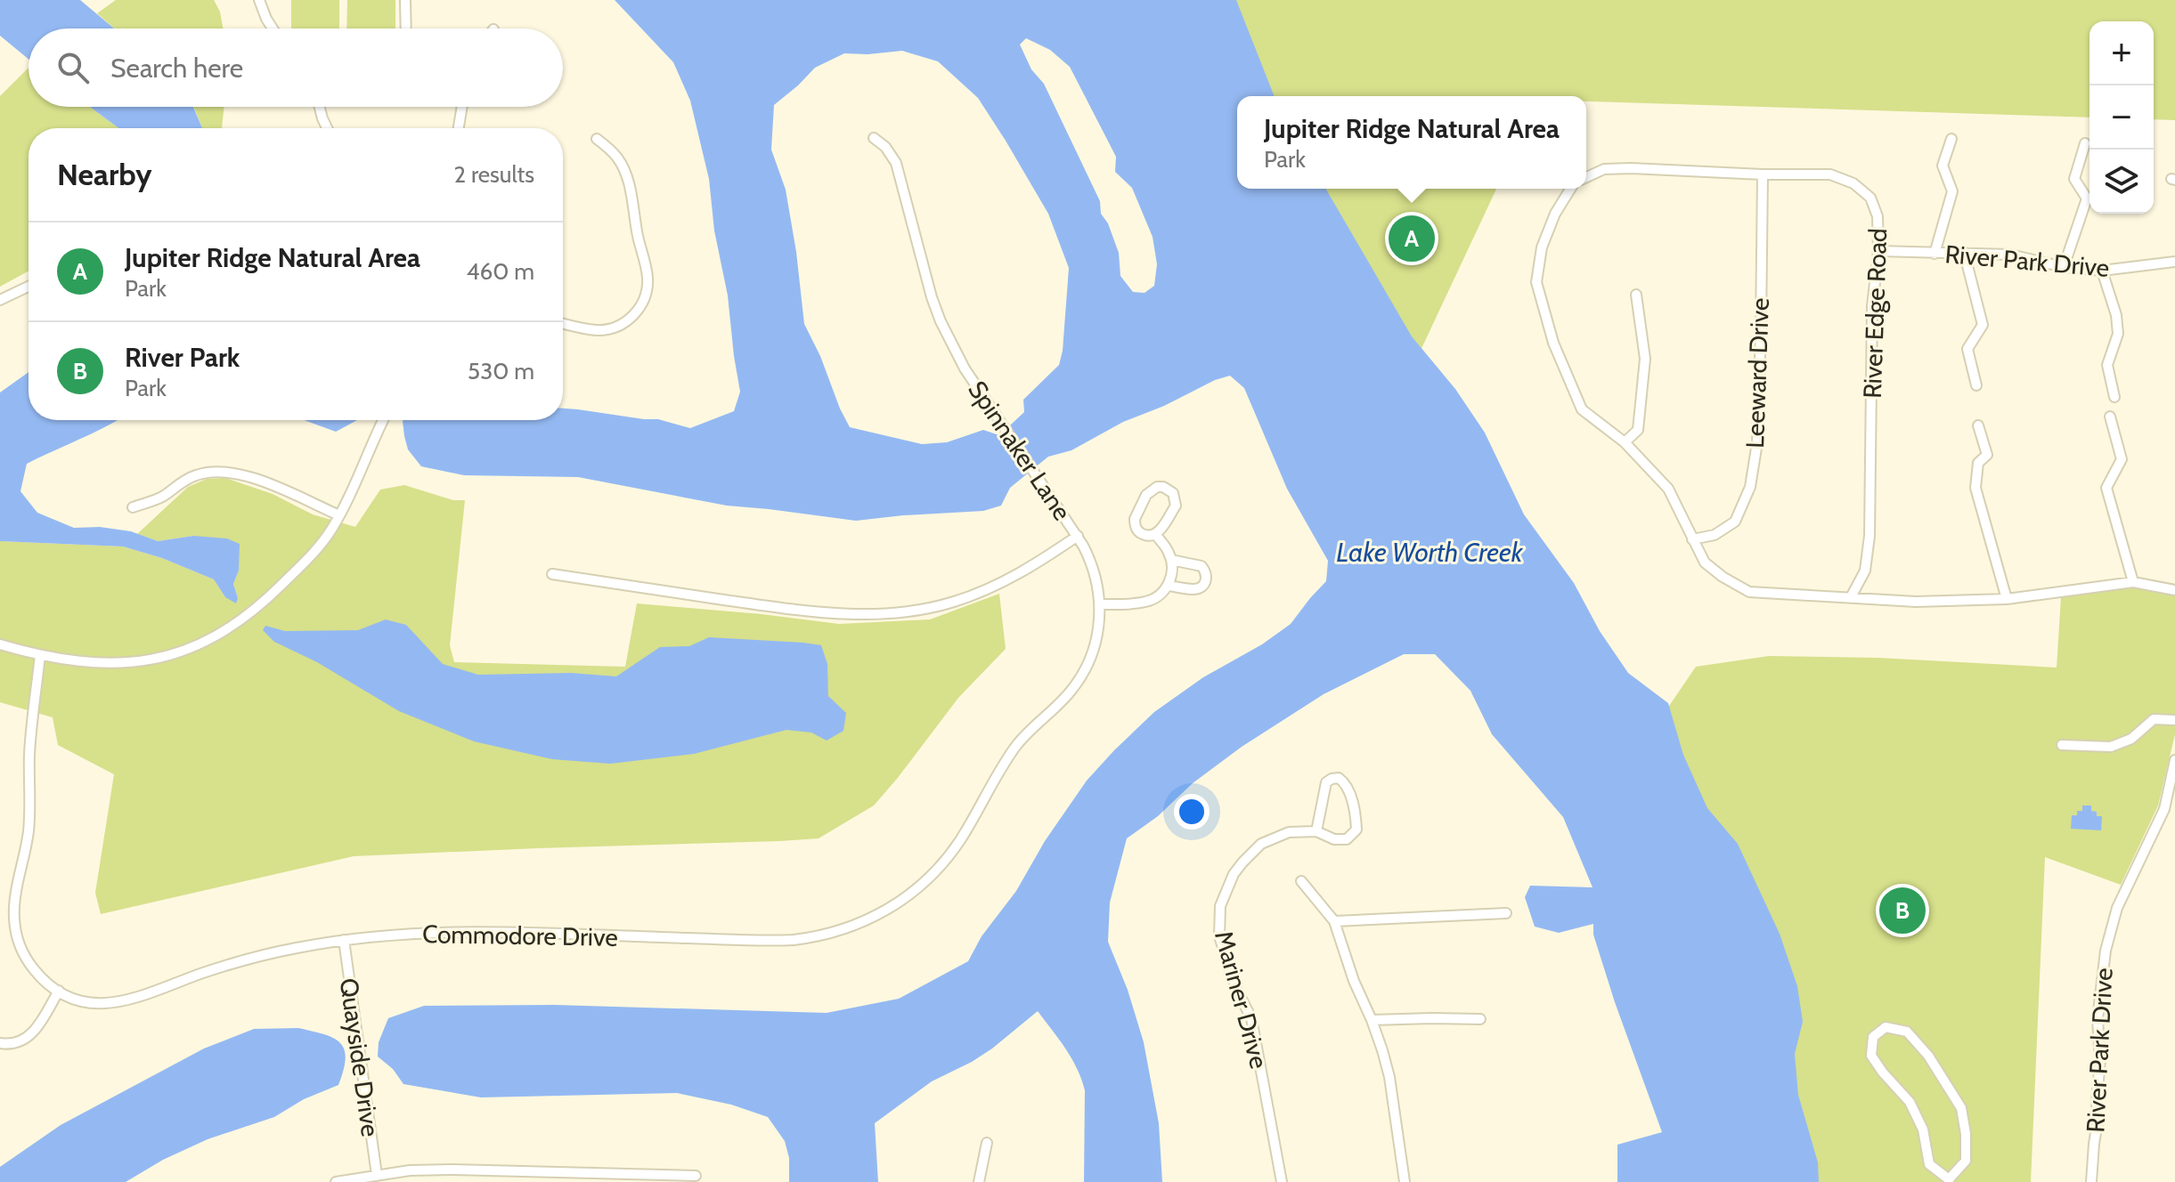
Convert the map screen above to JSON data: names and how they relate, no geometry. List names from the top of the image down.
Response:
{
  "streets": {
    "street": [
      "River Park Drive",
      "River Edge Road",
      "Leeward Drive",
      "Spinnaker Lane",
      "Commodore Drive",
      "Mariner Drive",
      "Quayside Drive"
    ]
  },
  "crossings": [
    ["River Park Drive", "River Edge Road"],
    ["River Edge Road", "Leeward Drive"],
    ["Spinnaker Lane", "Commodore Drive"],
    ["Commodore Drive", "Quayside Drive"]
  ],
  "water": ["Lake Worth Creek"],
  "page": {
    "map_buttons": ["+", "−"],
    "search": "Search here",
    "popup": ["Jupiter Ridge Natural Area", "Park"],
    "heading": ["Nearby", "2 results"],
    "pins": ["A", "B"],
    "list": [
      {
        "mark": "A",
        "name": "Jupiter Ridge Natural Area",
        "note": "Park",
        "value": "460 m"
      },
      {
        "mark": "B",
        "name": "River Park",
        "note": "Park",
        "value": "530 m"
      }
    ]
  }
}
